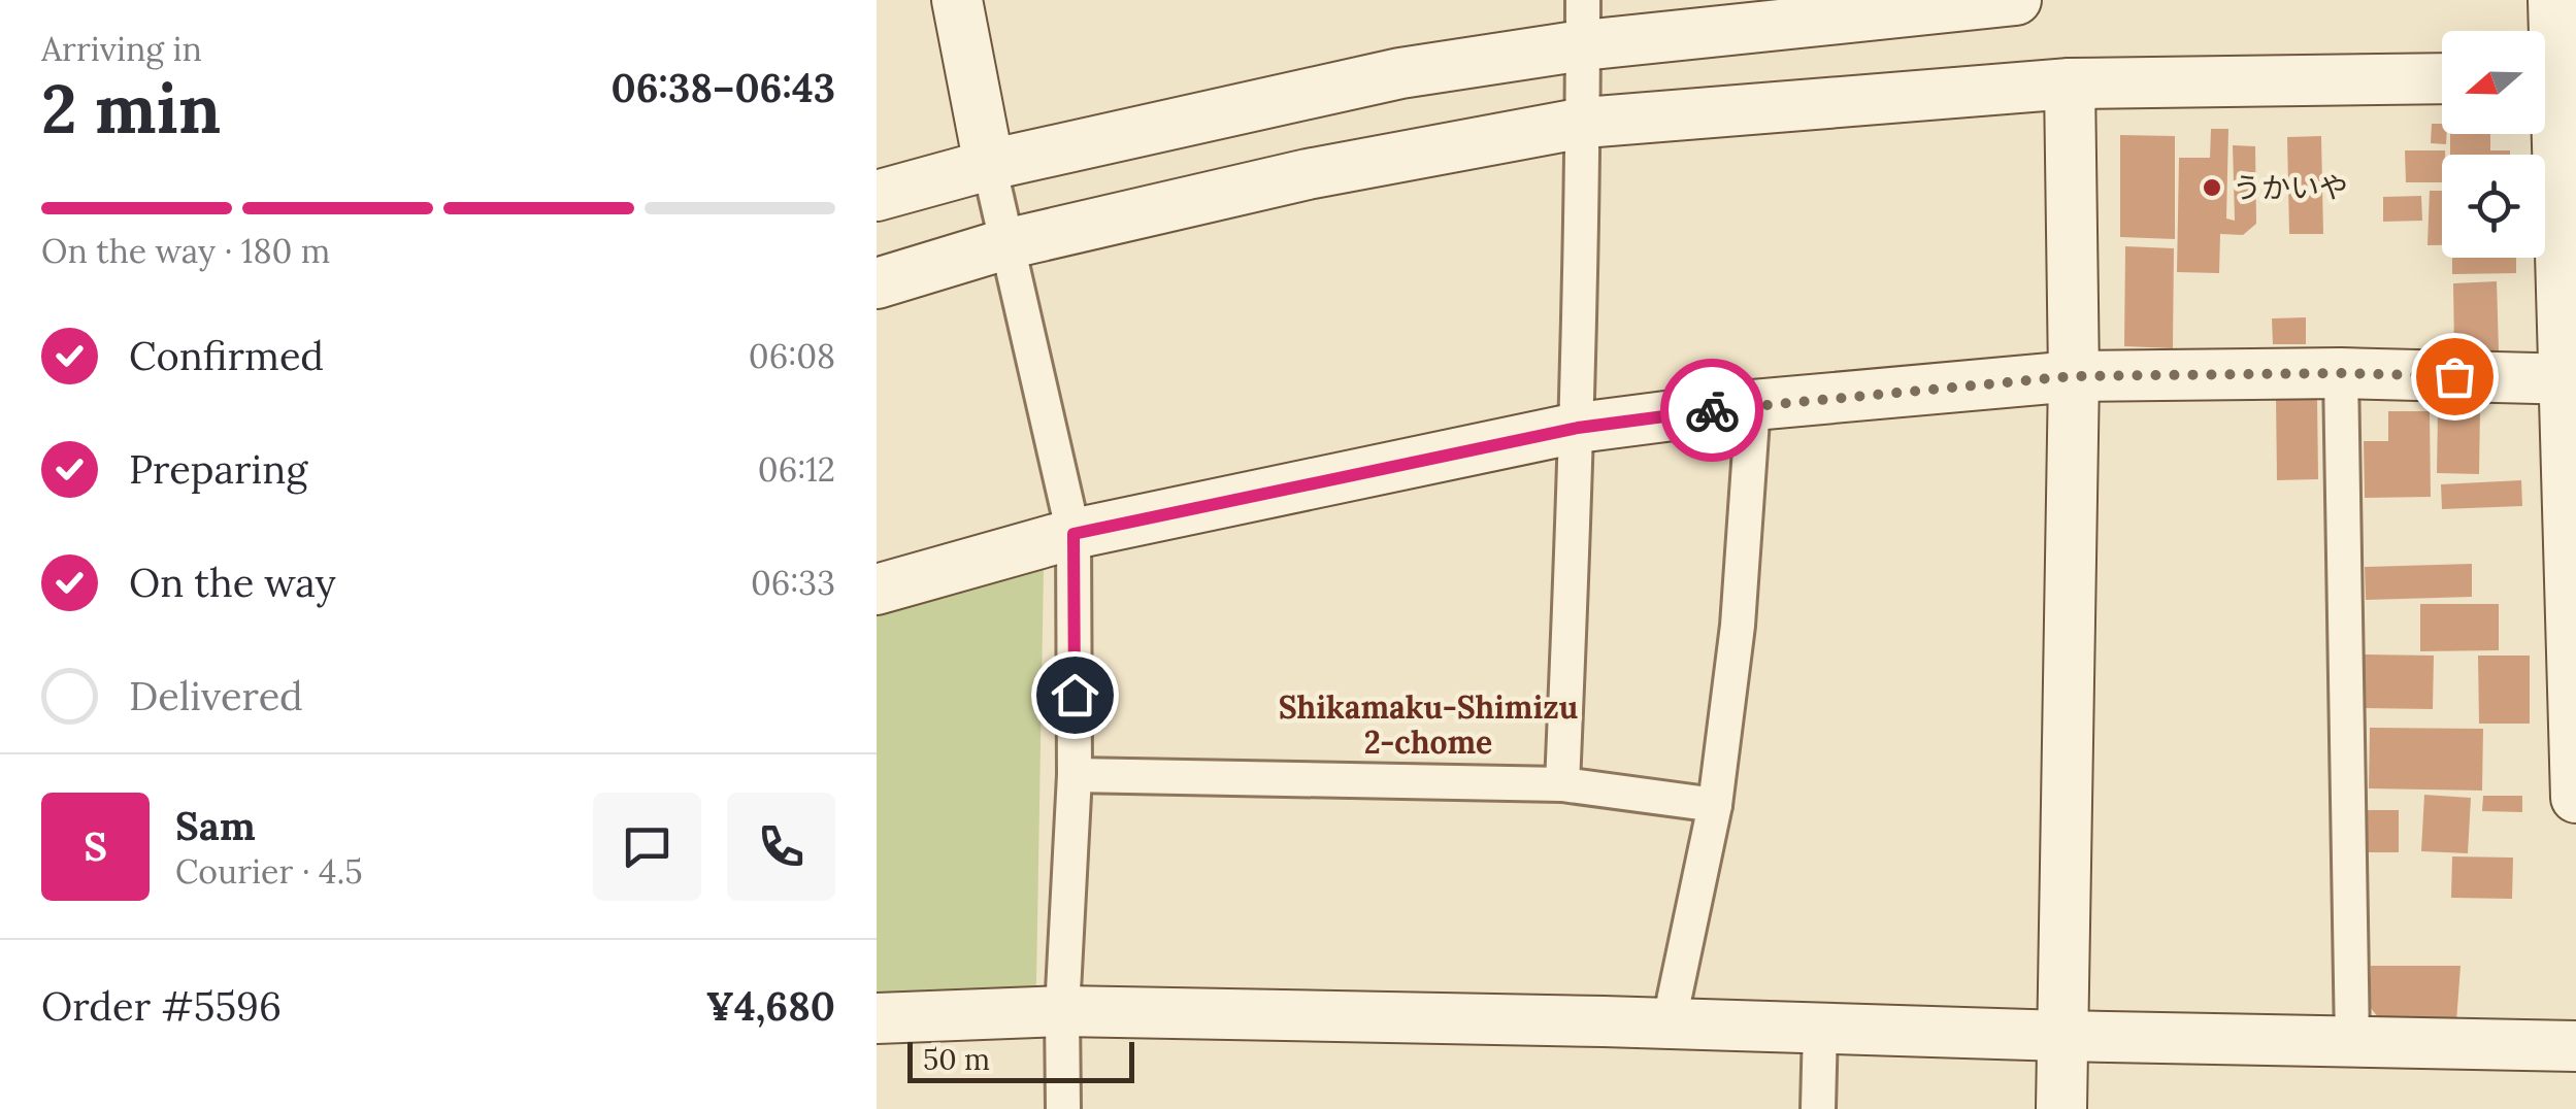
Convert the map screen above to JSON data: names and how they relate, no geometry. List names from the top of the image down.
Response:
{
  "districts": ["Shikamaku-Shimizu 2-chome"],
  "places": ["うかいや"],
  "scale_bar": "50 m",
  "north": "left",
  "page": {
    "heading": ["2 min", "Arriving in", "06:38–06:43"],
    "panel": [
      "Sam",
      "Courier · 4.5",
      "Order #5596",
      "¥4,680"
    ],
    "bar": "On the way · 180 m",
    "list": [
      ["Confirmed", "06:08"],
      ["Preparing", "06:12"],
      ["On the way", "06:33"],
      "Delivered"
    ],
    "round": "S",
    "scale": "50 m"
  }
}
